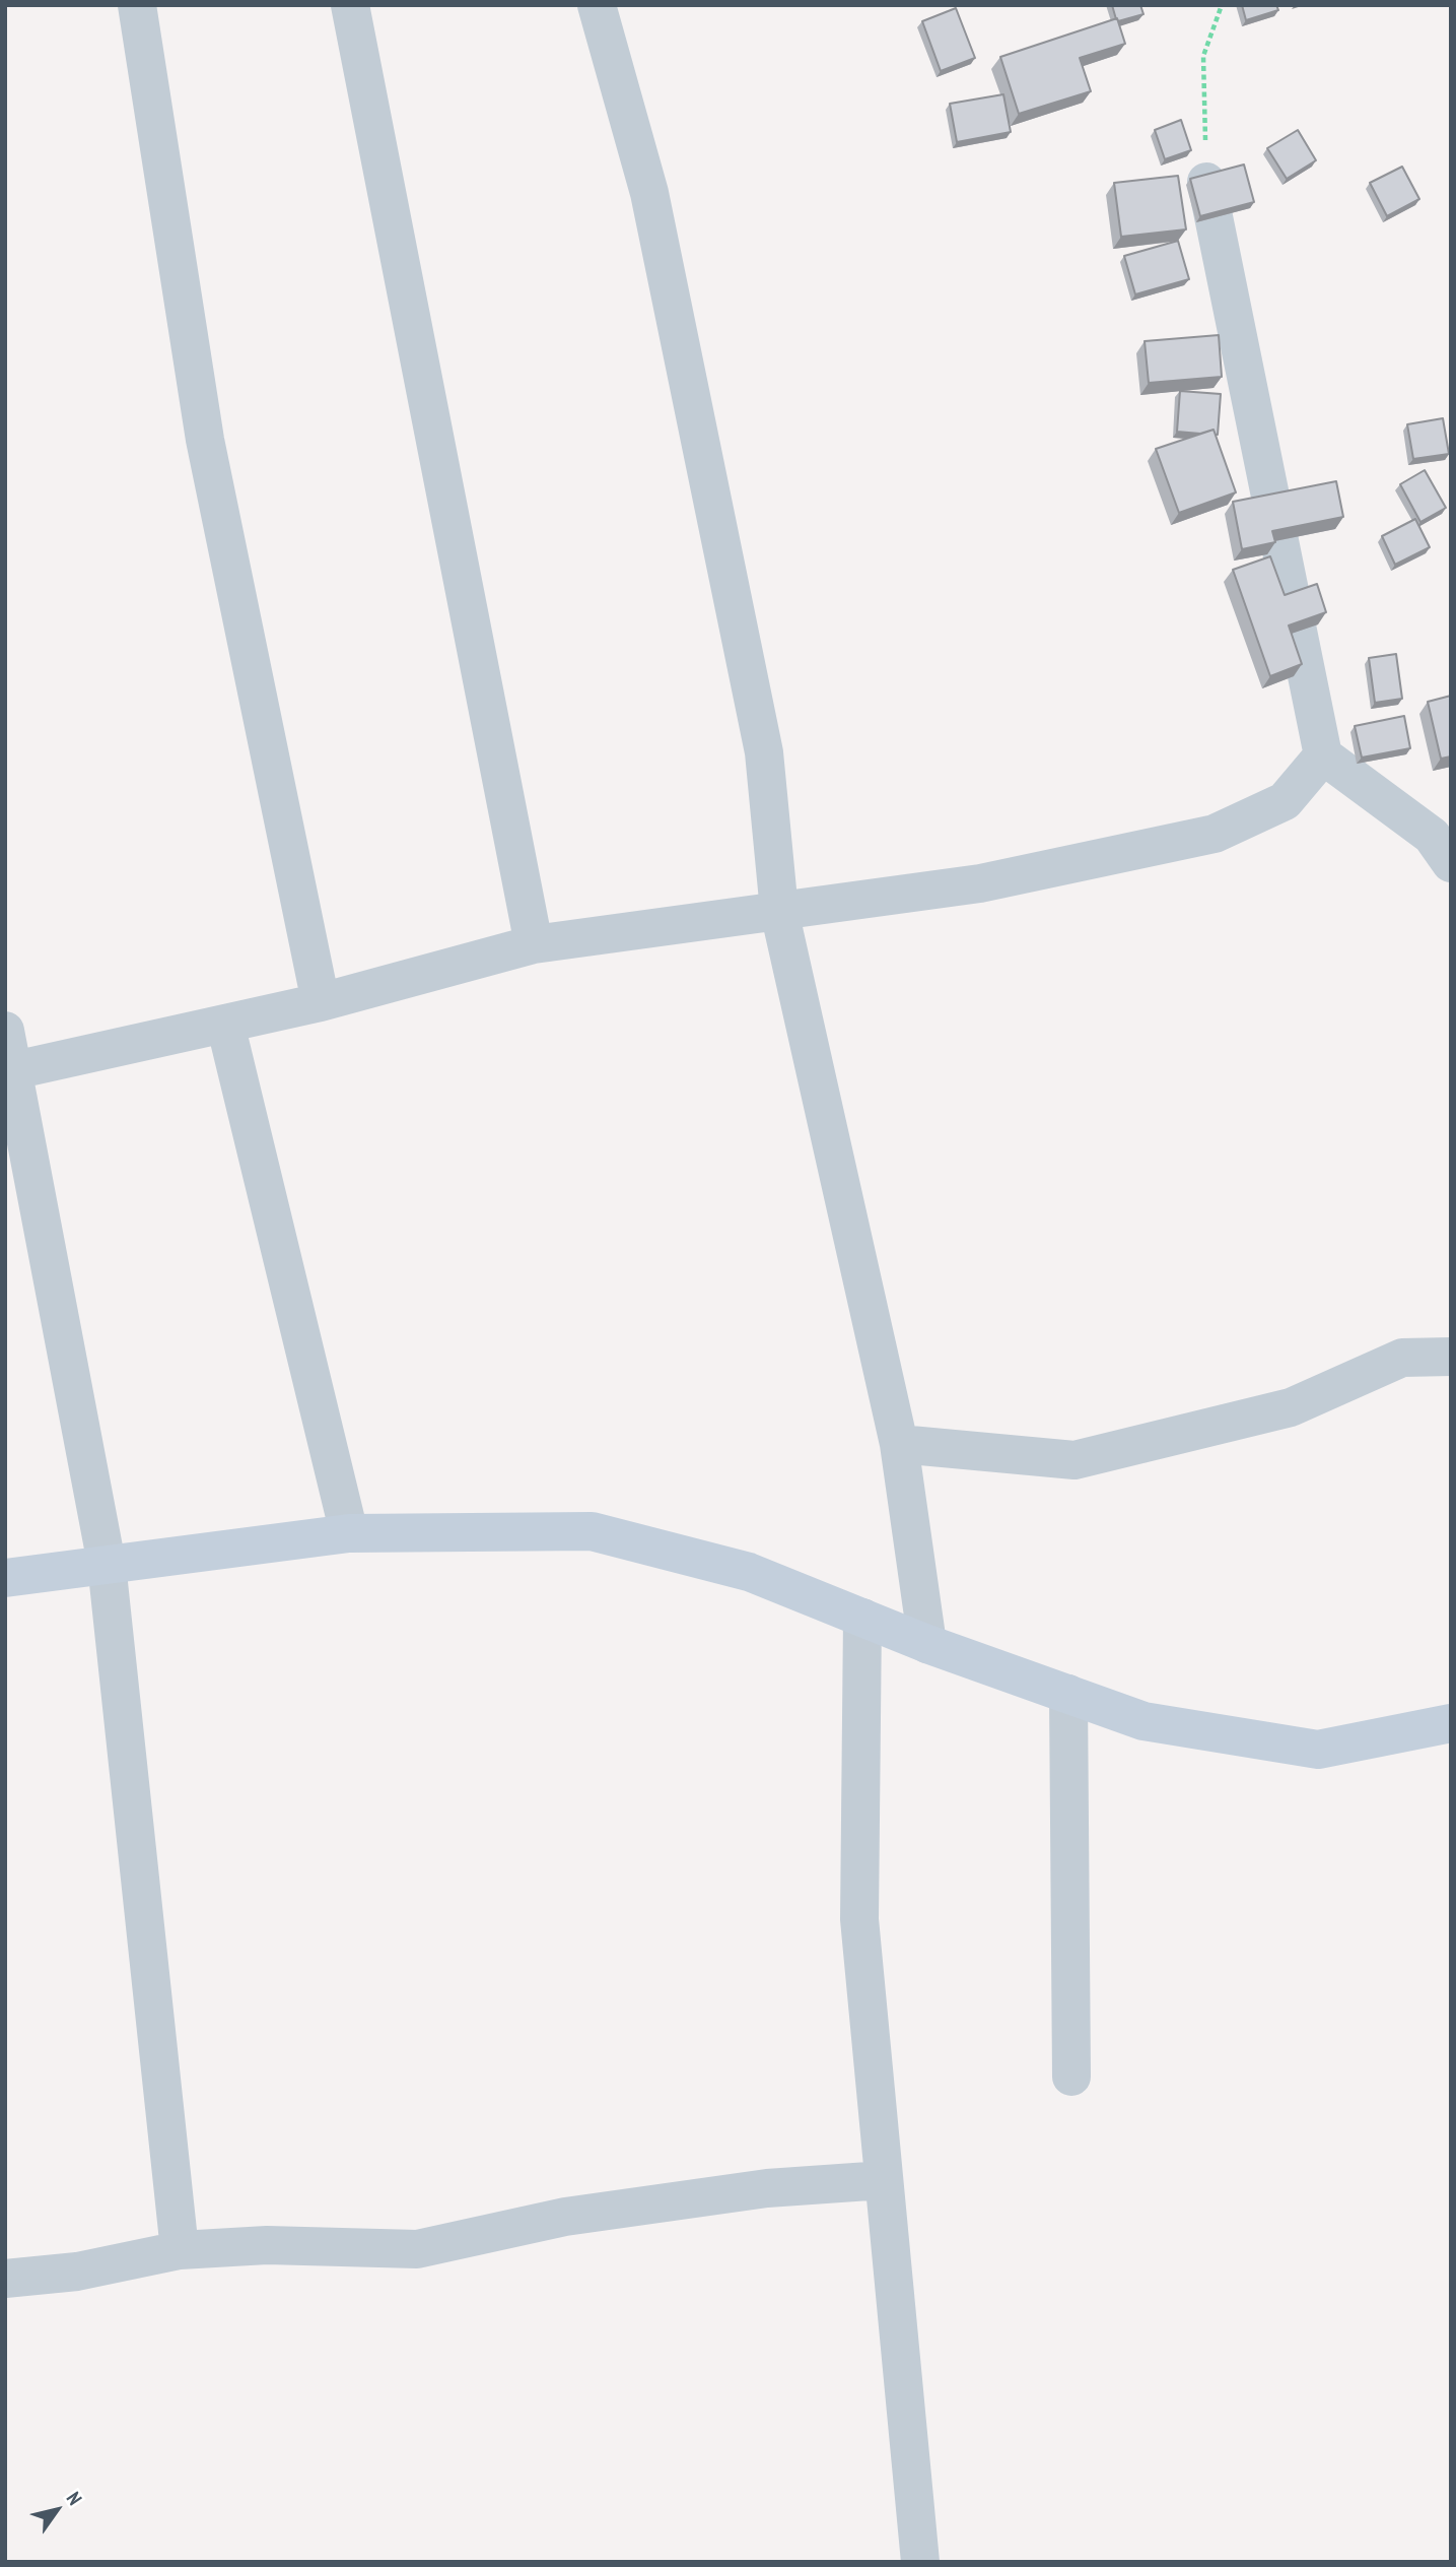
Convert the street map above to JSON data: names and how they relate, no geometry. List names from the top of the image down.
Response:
{
  "north": "top right"
}
